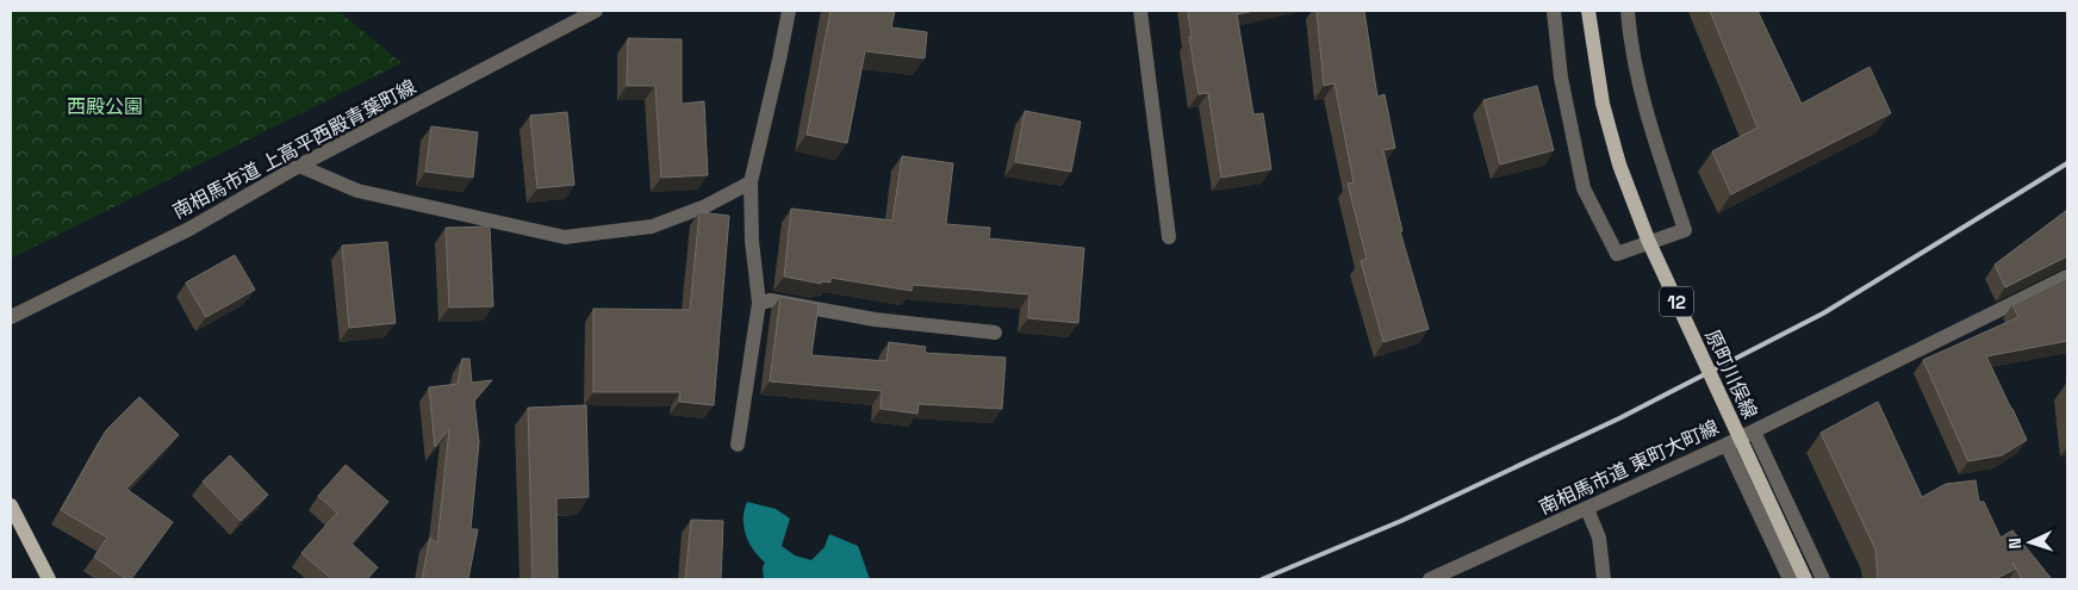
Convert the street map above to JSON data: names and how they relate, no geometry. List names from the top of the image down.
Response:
{
  "streets": {
    "main road": ["12", "原町川俣線"],
    "street": ["南相馬市道 上高平西殿青葉町線", "南相馬市道 東町大町線"]
  },
  "parks": ["西殿公園"],
  "north": "left"
}
